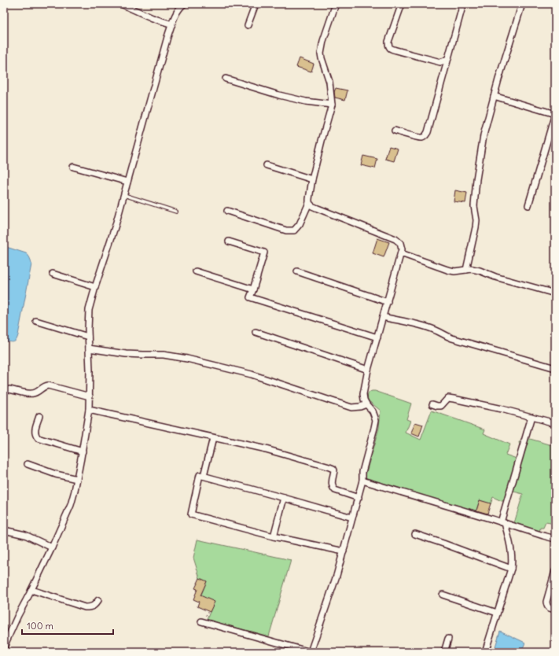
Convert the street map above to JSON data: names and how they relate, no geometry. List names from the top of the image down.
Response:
{
  "scale_bar": "100 m"
}
